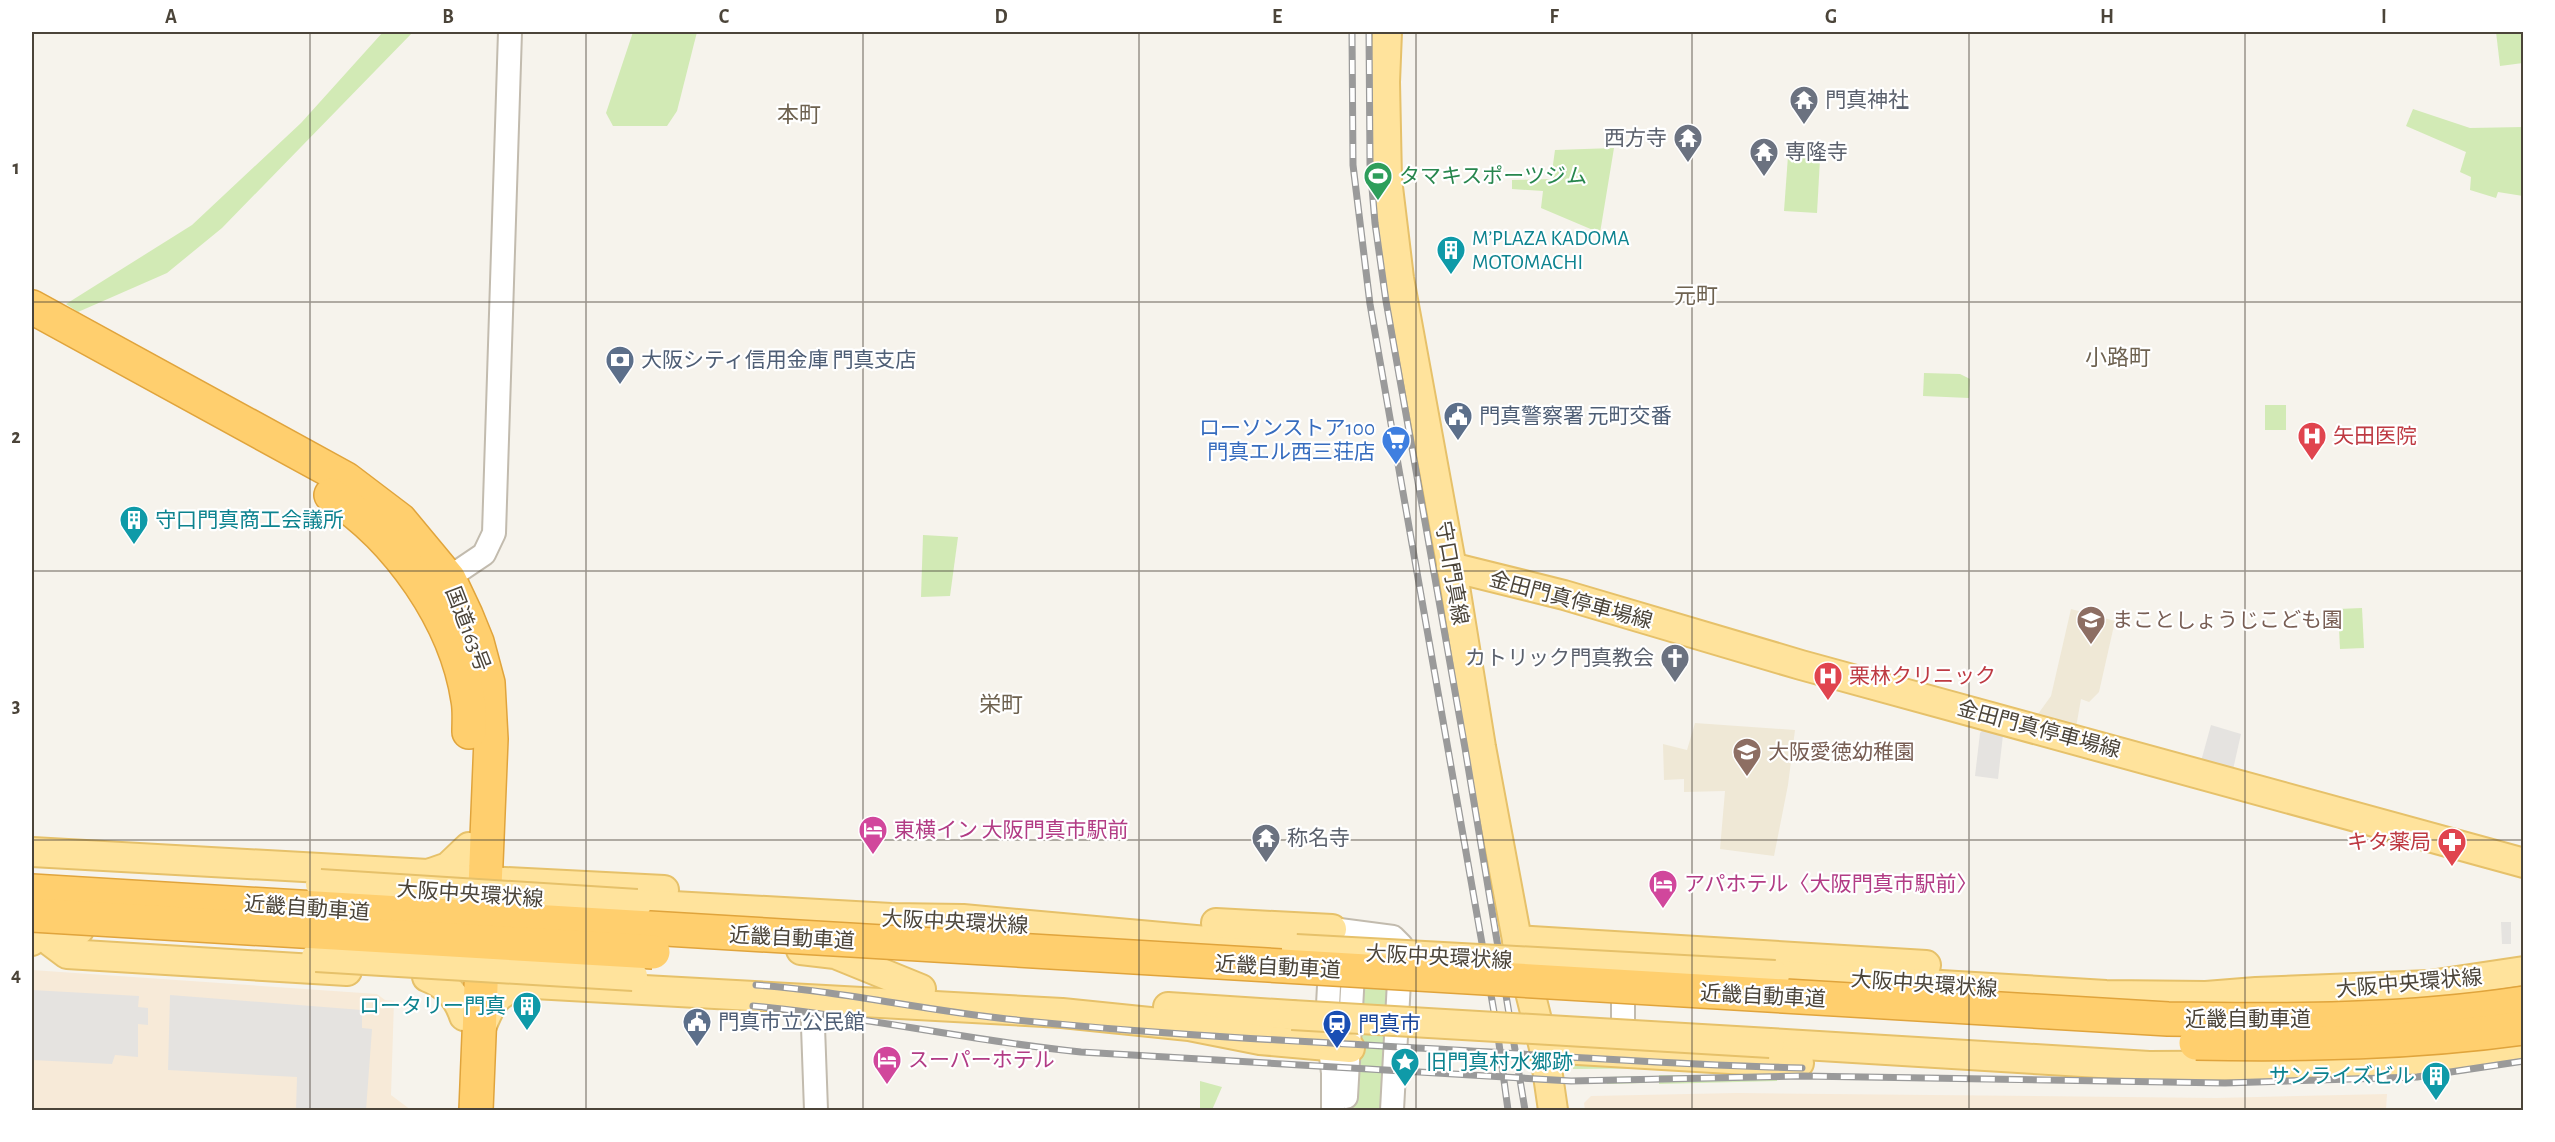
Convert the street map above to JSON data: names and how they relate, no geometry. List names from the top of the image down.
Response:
{
  "streets": {
    "highway": ["国道163号", "近畿自動車道"],
    "main road": ["守口門真線", "金田門真停車場線", "大阪中央環状線"]
  },
  "crossings": [
    ["守口門真線", "金田門真停車場線"]
  ],
  "districts": [
    "本町",
    "元町",
    "小路町",
    "栄町"
  ],
  "places": {
    "temple": [
      "門真神社",
      "西方寺",
      "専隆寺",
      "称名寺"
    ],
    "sports": ["タマキスポーツジム"],
    "building": [
      "M’PLAZA KADOMA MOTOMACHI",
      "守口門真商工会議所",
      "ロータリー門真",
      "サンライズビル"
    ],
    "bank": ["大阪シティ信用金庫 門真支店"],
    "public building": ["門真警察署 元町交番", "門真市立公民館"],
    "hospital": ["矢田医院", "栗林クリニック"],
    "supermarket": ["ローソンストア100 門真エル西三荘店"],
    "school or university": ["まことしょうじこども園", "大阪愛徳幼稚園"],
    "church": ["カトリック門真教会"],
    "hotel": ["東横イン 大阪門真市駅前", "アパホテル〈大阪門真市駅前〉", "スーパーホテル"],
    "pharmacy": ["キタ薬局"],
    "station": ["門真市"],
    "place": ["旧門真村水郷跡"]
  },
  "grid": {
    "columns": [
      "A",
      "B",
      "C",
      "D",
      "E",
      "F",
      "G",
      "H",
      "I"
    ],
    "rows": [
      "1",
      "2",
      "3",
      "4"
    ]
  }
}
